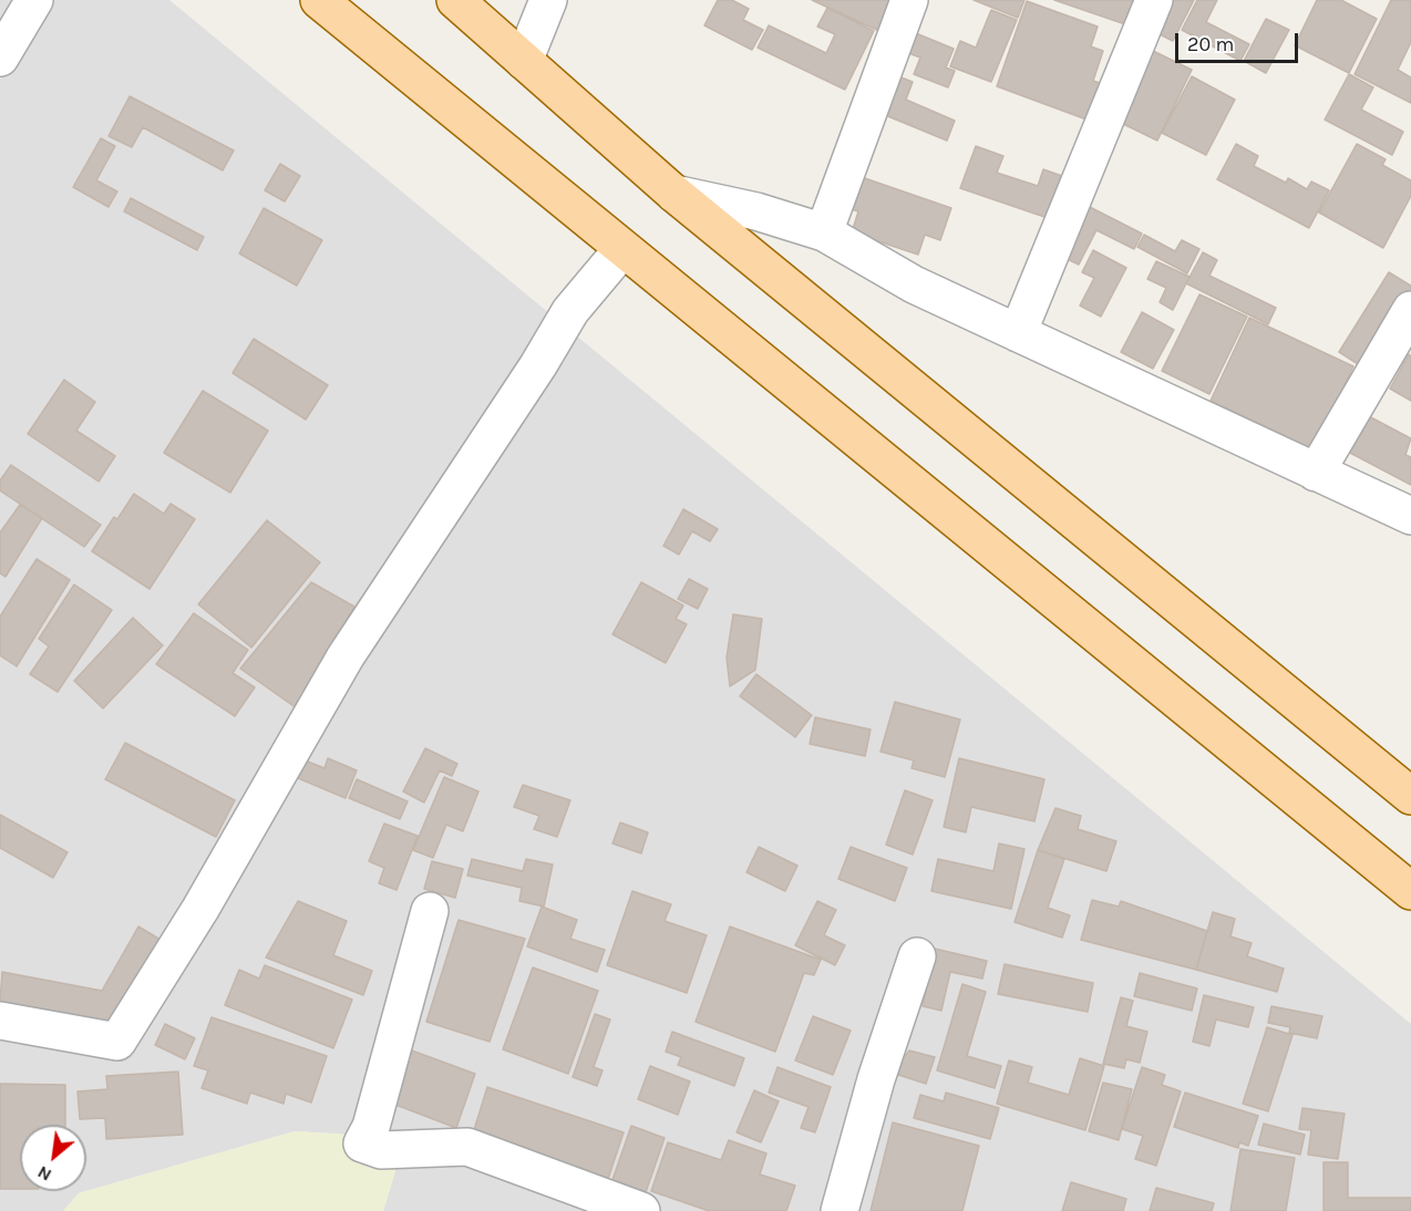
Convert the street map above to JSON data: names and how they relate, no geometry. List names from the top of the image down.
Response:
{
  "scale_bar": "20 m",
  "north": "bottom left"
}
